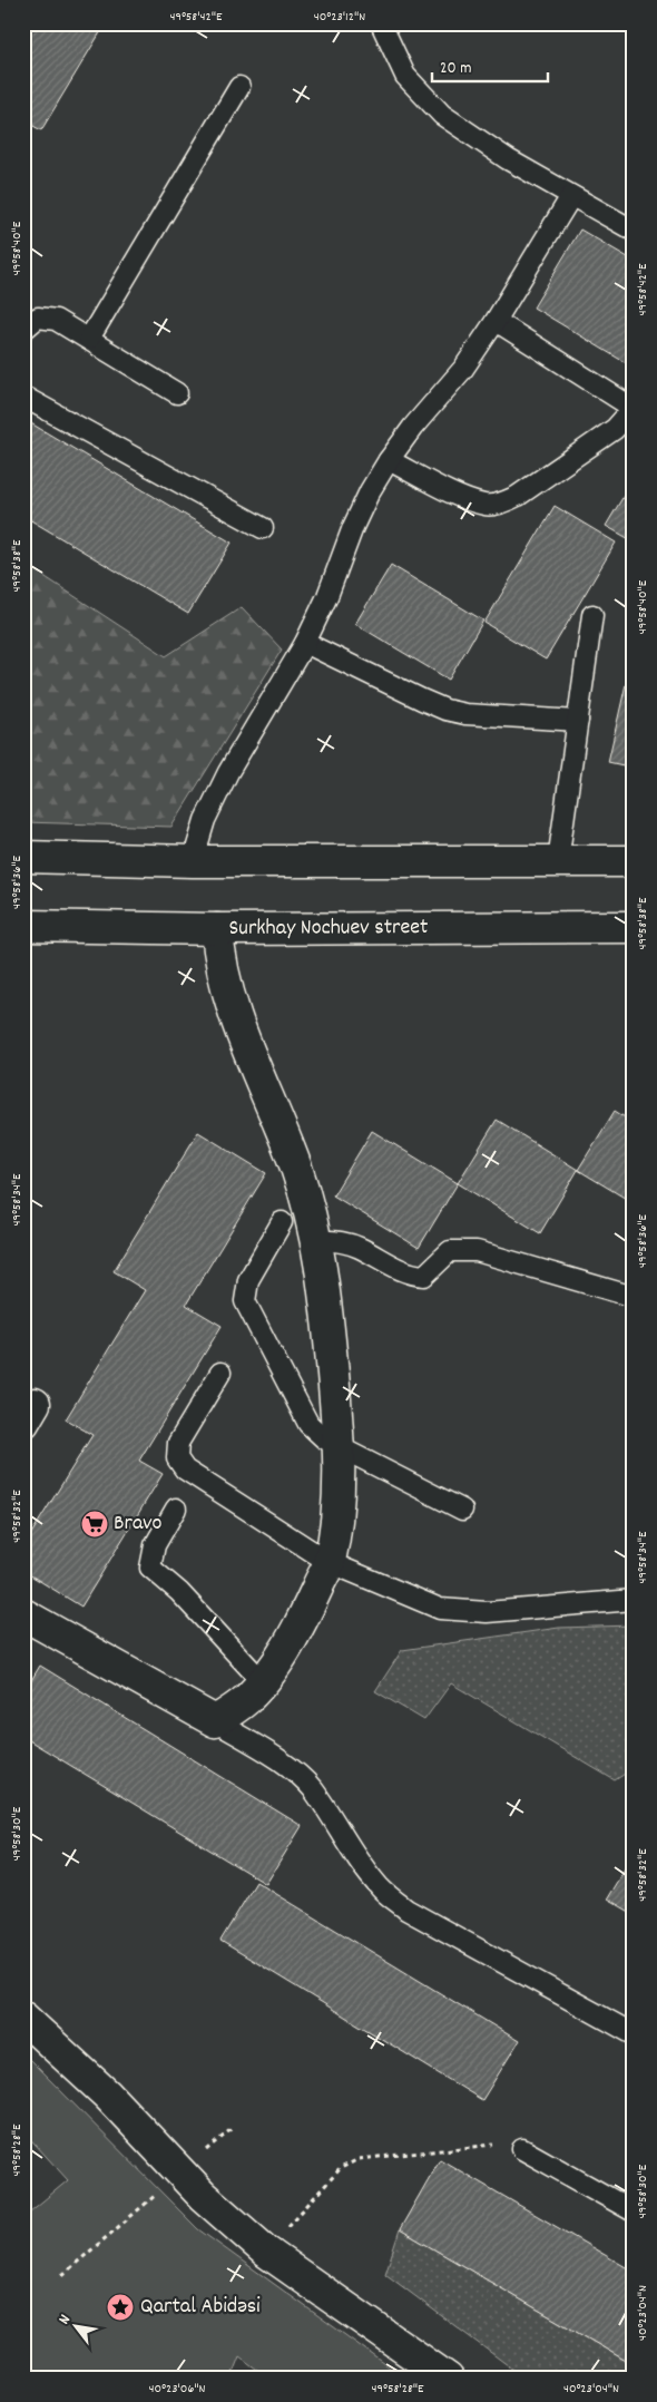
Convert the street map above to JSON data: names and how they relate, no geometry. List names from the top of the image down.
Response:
{
  "streets": {
    "street": ["Surkhay Nochuev street"]
  },
  "places": {
    "supermarket": ["Bravo"],
    "place": ["Qartal Abidəsi"]
  },
  "scale_bar": "20 m",
  "north": "top left",
  "coordinates": [
    "49°58'42\"E",
    "40°23'12\"N",
    "49°58'40\"E",
    "49°58'38\"E",
    "49°58'36\"E",
    "49°58'34\"E",
    "49°58'32\"E",
    "49°58'30\"E",
    "49°58'28\"E",
    "40°23'04\"N",
    "40°23'06\"N"
  ]
}
